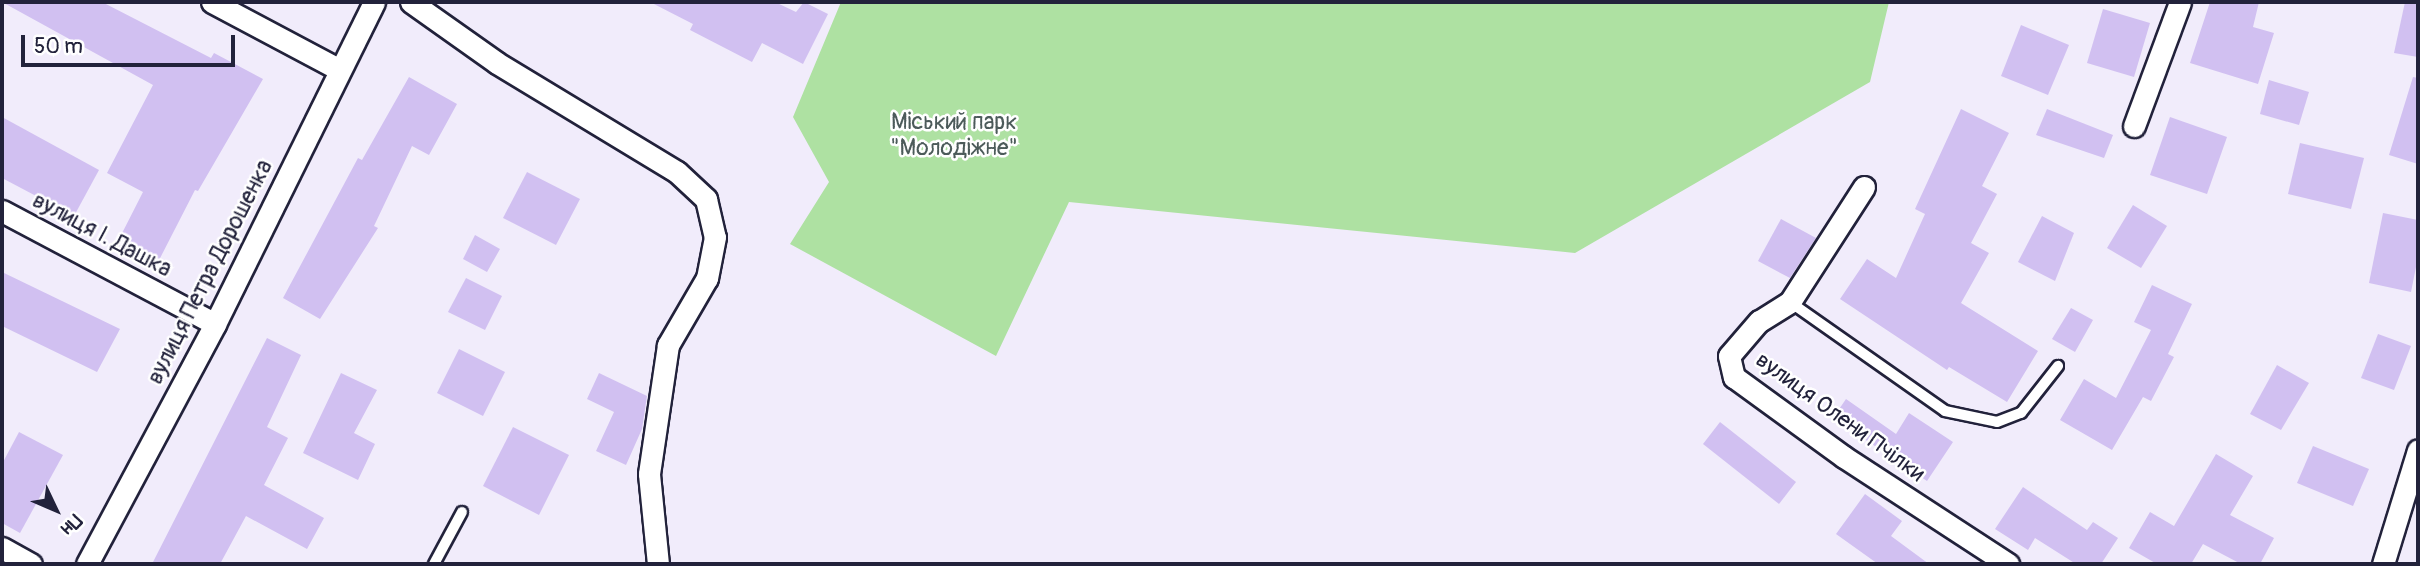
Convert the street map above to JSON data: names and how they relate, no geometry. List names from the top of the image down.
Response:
{
  "streets": {
    "street": ["вулиця І. Дашка", "вулиця Петра Дорошенка", "вулиця Олени Пчілки"]
  },
  "crossings": [
    ["вулиця І. Дашка", "вулиця Петра Дорошенка"]
  ],
  "parks": ["Міський парк \"Молодіжне\""],
  "scale_bar": "50 m",
  "north": "bottom right"
}
